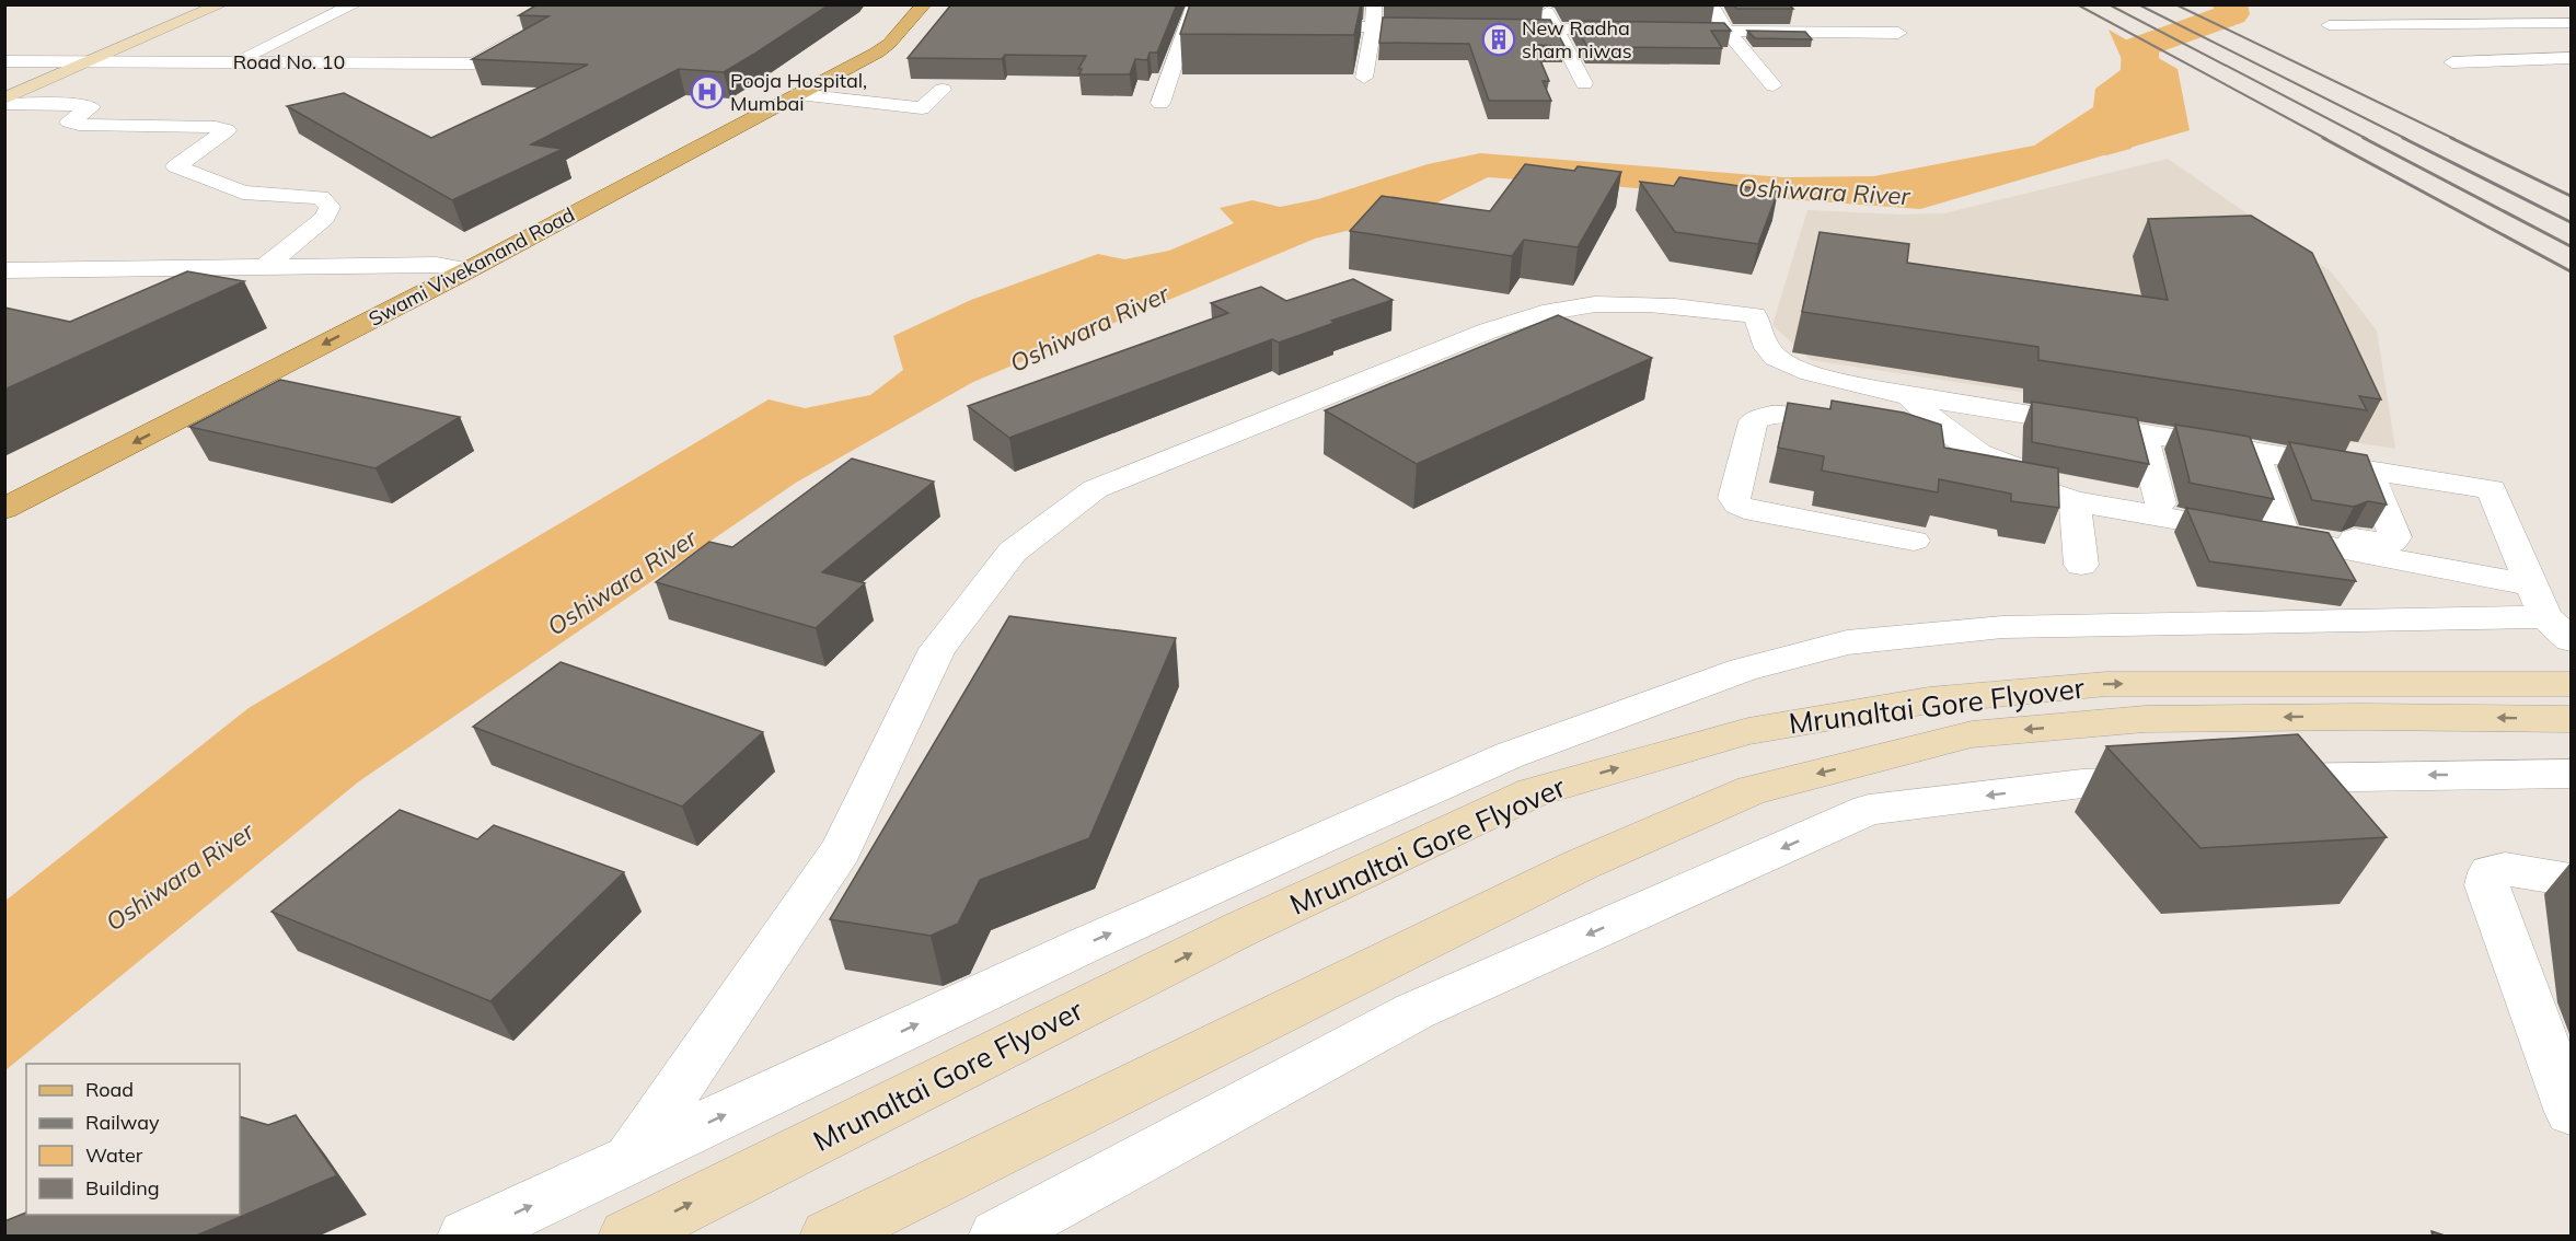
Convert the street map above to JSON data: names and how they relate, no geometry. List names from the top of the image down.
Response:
{
  "streets": {
    "main road": ["Swami Vivekanand Road", "Mrunaltai Gore Flyover"],
    "street": ["Road No. 10"]
  },
  "water": ["Oshiwara River"],
  "places": {
    "building": ["New Radha sham niwas"],
    "hospital": ["Pooja Hospital, Mumbai"]
  },
  "legend": [
    "Road",
    "Railway",
    "Water",
    "Building"
  ]
}
